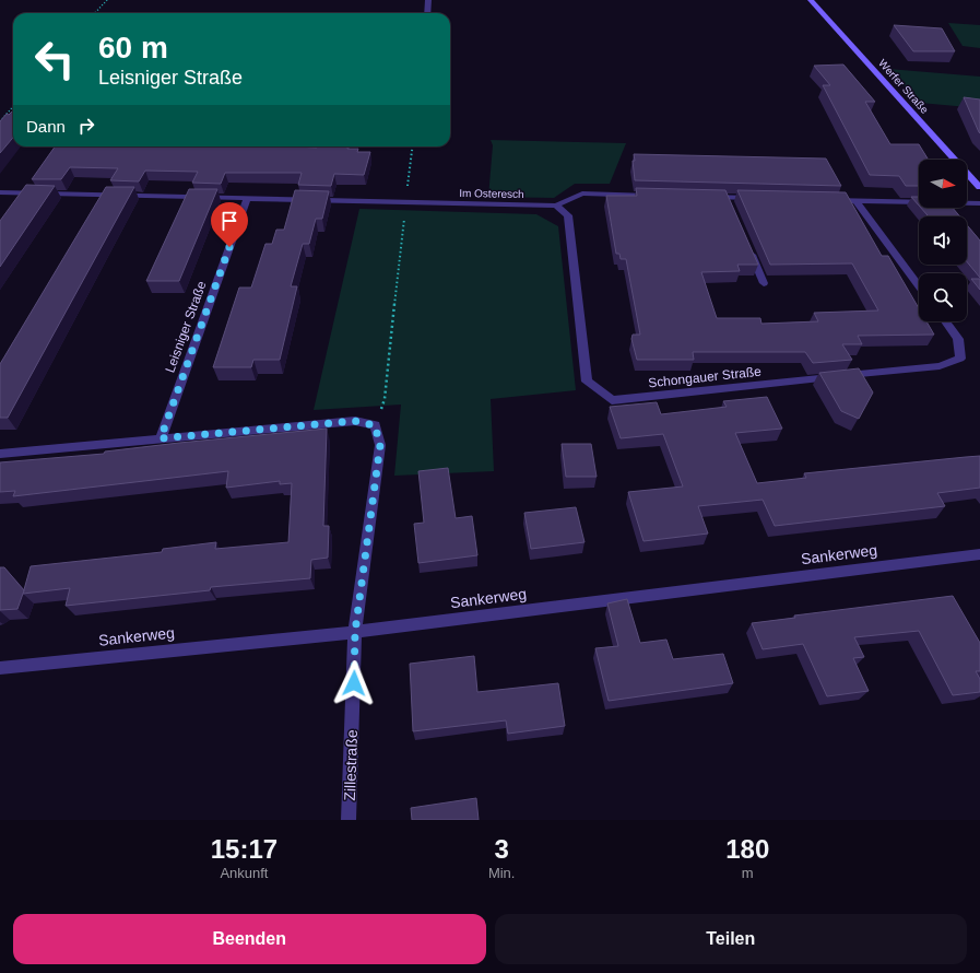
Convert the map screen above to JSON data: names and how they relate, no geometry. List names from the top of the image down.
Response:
{
  "streets": {
    "street": [
      "Werfer Straße",
      "Im Osteresch",
      "Leisniger Straße",
      "Schongauer Straße",
      "Sankerweg",
      "Zillestraße"
    ]
  },
  "crossings": [
    ["Im Osteresch", "Leisniger Straße"],
    ["Im Osteresch", "Schongauer Straße"],
    ["Sankerweg", "Zillestraße"]
  ],
  "north": "right",
  "page": {
    "turn": ["60 m", "Leisniger Straße"],
    "then": "Dann",
    "eta": [
      "15:17",
      "Ankunft",
      "3",
      "Min.",
      "180",
      "m"
    ],
    "buttons": ["Beenden", "Teilen"]
  }
}
